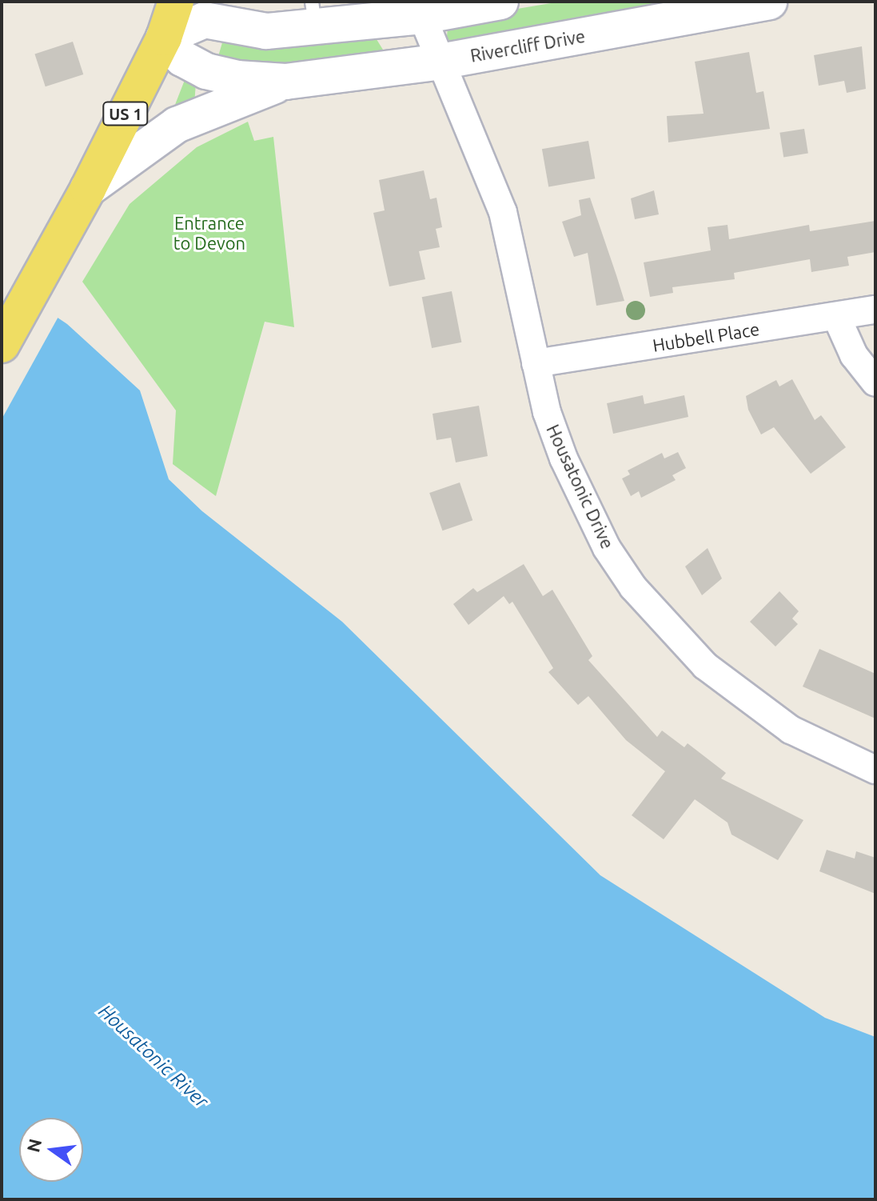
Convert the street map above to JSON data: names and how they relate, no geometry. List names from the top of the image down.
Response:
{
  "streets": {
    "main road": ["US 1"],
    "street": ["Rivercliff Drive", "Hubbell Place", "Housatonic Drive"]
  },
  "crossings": [
    ["Rivercliff Drive", "US 1"],
    ["Rivercliff Drive", "Housatonic Drive"],
    ["Hubbell Place", "Housatonic Drive"]
  ],
  "water": ["Housatonic River"],
  "parks": ["Entrance to Devon"],
  "north": "left"
}
